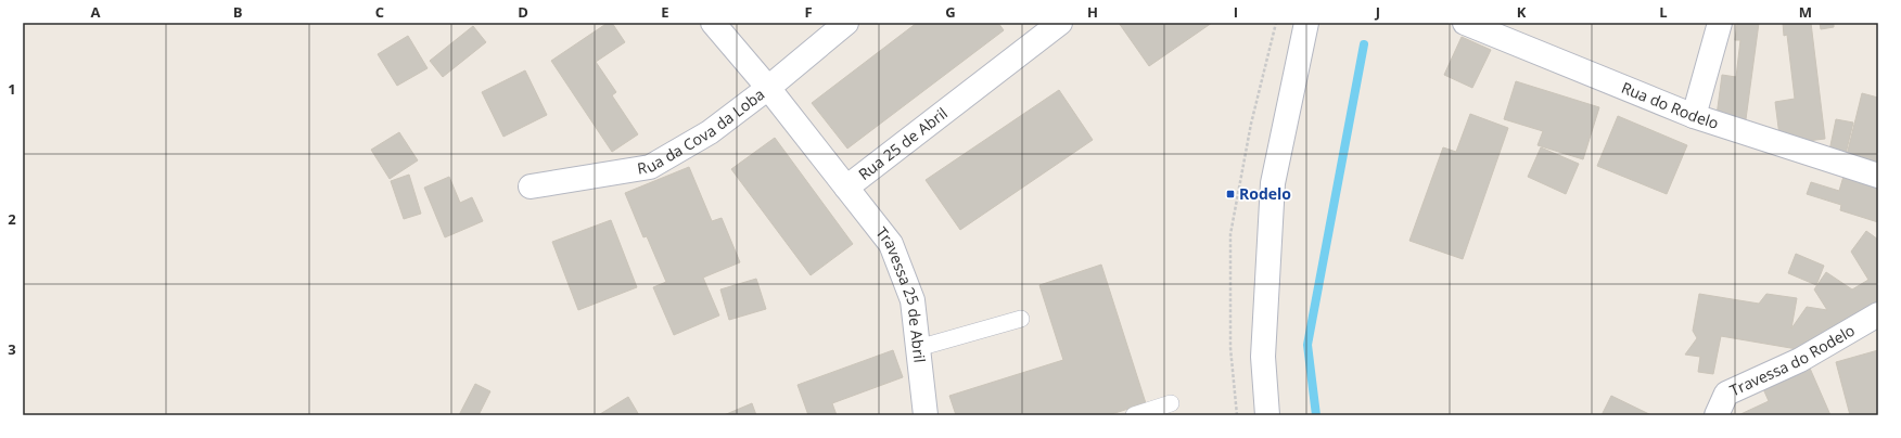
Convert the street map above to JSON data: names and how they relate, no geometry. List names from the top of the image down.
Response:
{
  "streets": {
    "street": [
      "Rua do Rodelo",
      "Rua da Cova da Loba",
      "Rua 25 de Abril",
      "Travessa 25 de Abril",
      "Travessa do Rodelo"
    ]
  },
  "crossings": [
    ["Rua da Cova da Loba", "Rua 25 de Abril"],
    ["Rua 25 de Abril", "Travessa 25 de Abril"]
  ],
  "places": {
    "transit": ["Rodelo"]
  },
  "grid": {
    "columns": [
      "A",
      "B",
      "C",
      "D",
      "E",
      "F",
      "G",
      "H",
      "I",
      "J",
      "K",
      "L",
      "M"
    ],
    "rows": ["1", "2", "3"]
  }
}
